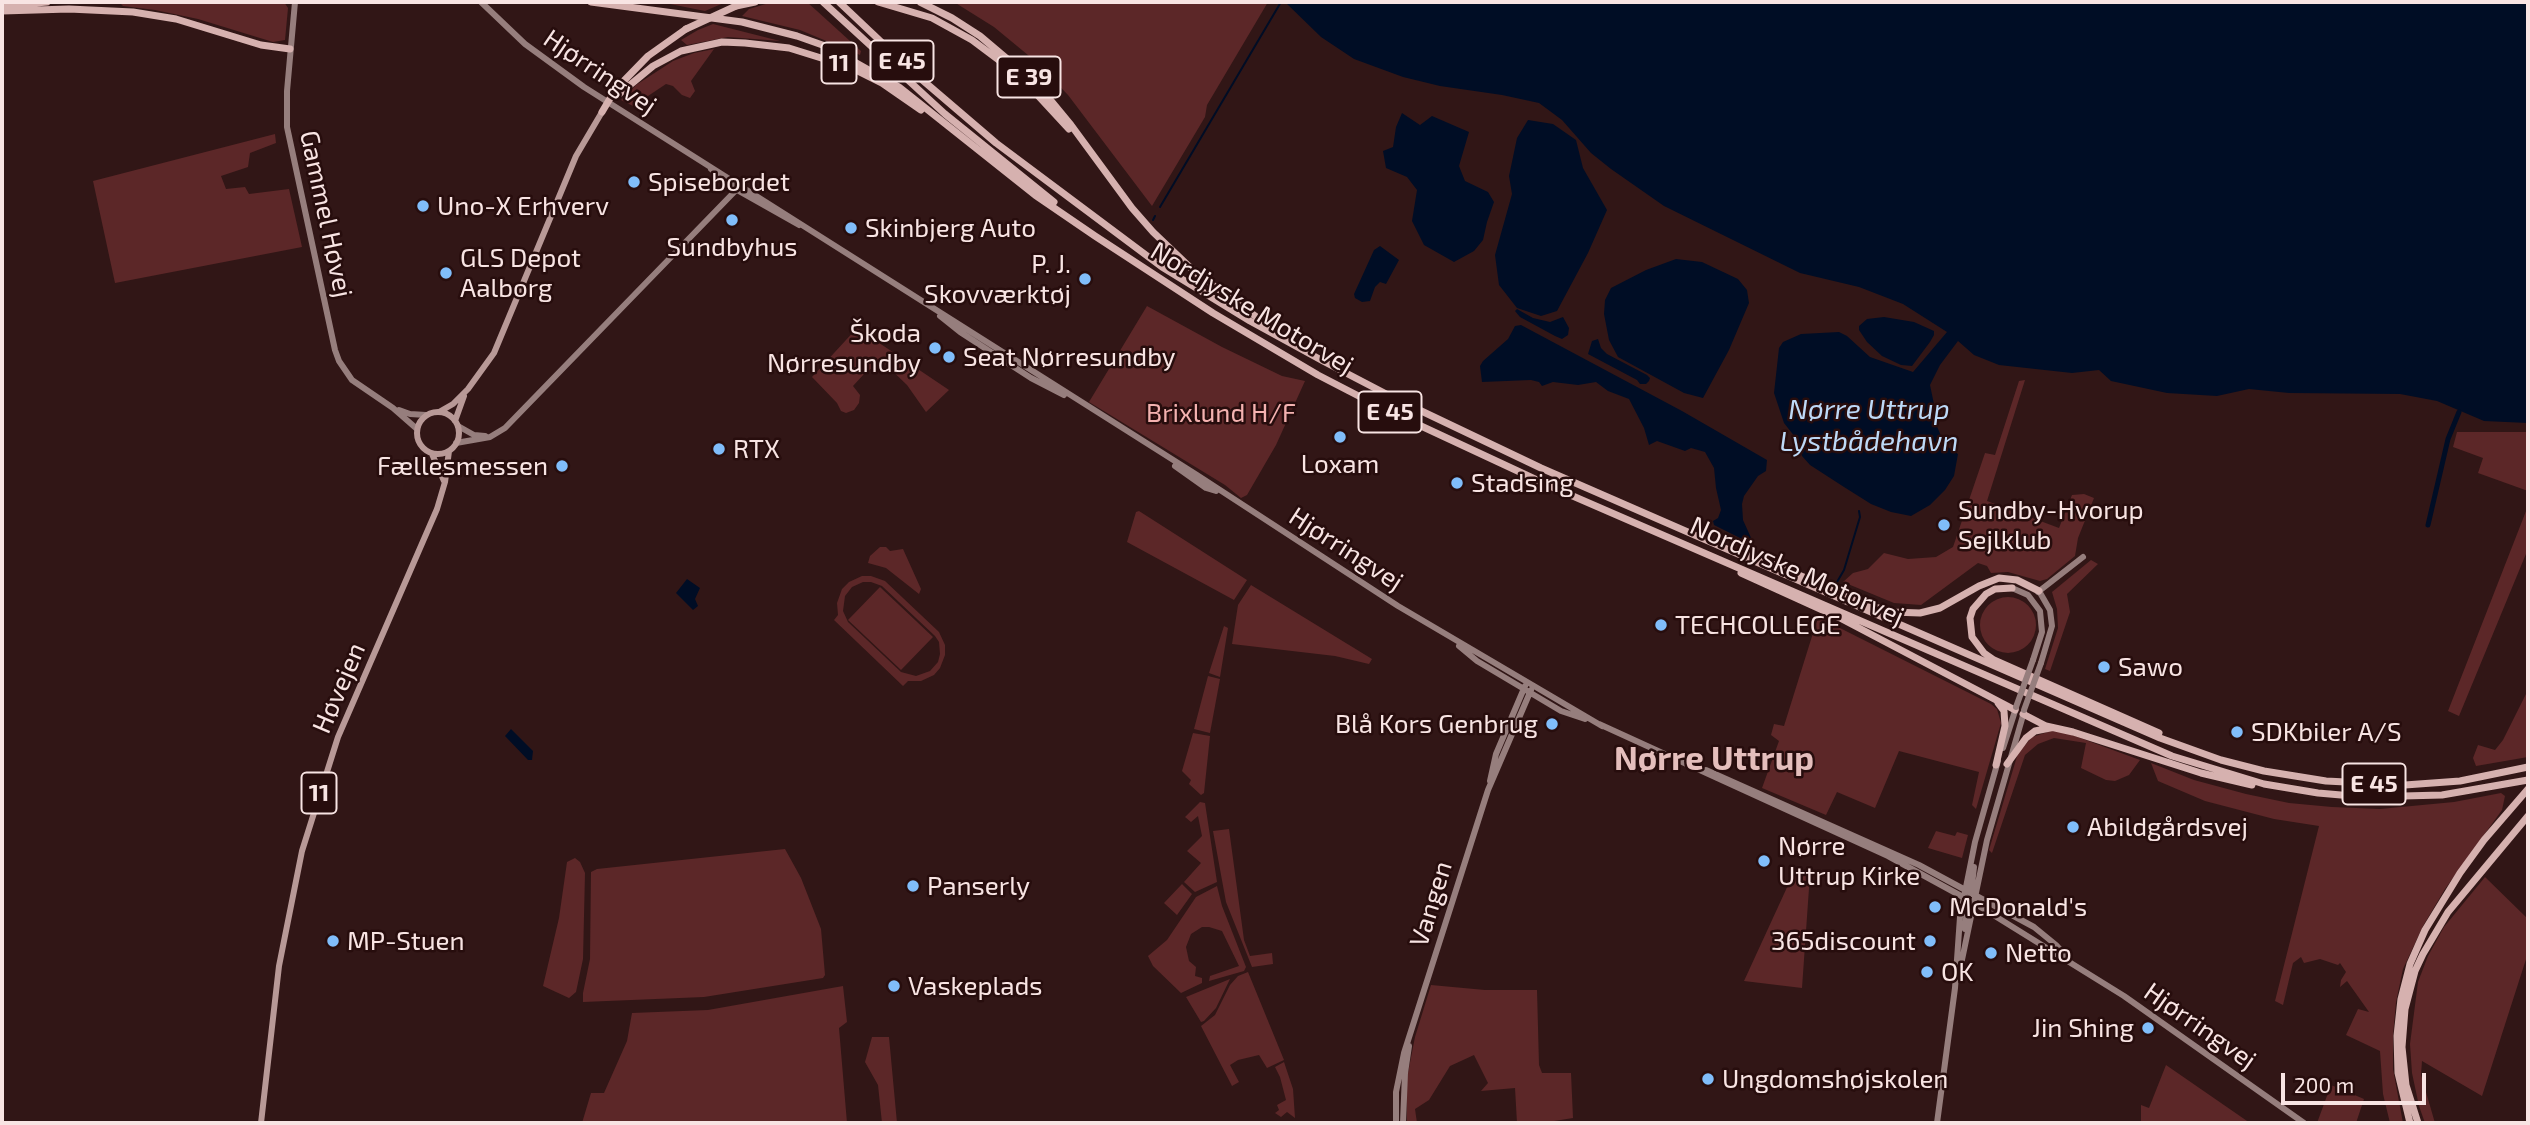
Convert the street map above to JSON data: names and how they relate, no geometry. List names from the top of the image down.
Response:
{
  "streets": {
    "highway": [
      "E 45",
      "11",
      "E 39",
      "Nordjyske Motorvej"
    ],
    "main road": ["Høvejen"],
    "street": ["Hjørringvej", "Gammel Høvej", "Vangen"]
  },
  "crossings": [
    ["E 45", "E 39"],
    ["E 45", "Nordjyske Motorvej"],
    ["11", "Gammel Høvej"],
    ["11", "Høvejen"],
    ["Hjørringvej", "Vangen"],
    ["E 39", "Nordjyske Motorvej"],
    ["Gammel Høvej", "Høvejen"]
  ],
  "districts": ["Nørre Uttrup"],
  "water": ["Nørre Uttrup Lystbådehavn"],
  "parks": ["Brixlund H/F"],
  "places": [
    "Spisebordet",
    "Uno-X Erhverv",
    "Sundbyhus",
    "Skinbjerg Auto",
    "GLS Depot Aalborg",
    "P. J. Skovværktøj",
    "Škoda Nørresundby",
    "Seat Nørresundby",
    "Loxam",
    "RTX",
    "Fællesmessen",
    "Stadsing",
    "Sundby-Hvorup Sejlklub",
    "TECHCOLLEGE",
    "Sawo",
    "Blå Kors Genbrug",
    "SDKbiler A/S",
    "Abildgårdsvej",
    "Nørre Uttrup Kirke",
    "Panserly",
    "McDonald's",
    "MP-Stuen",
    "365discount",
    "Netto",
    "OK",
    "Vaskeplads",
    "Jin Shing",
    "Ungdomshøjskolen"
  ],
  "scale_bar": "200 m"
}
